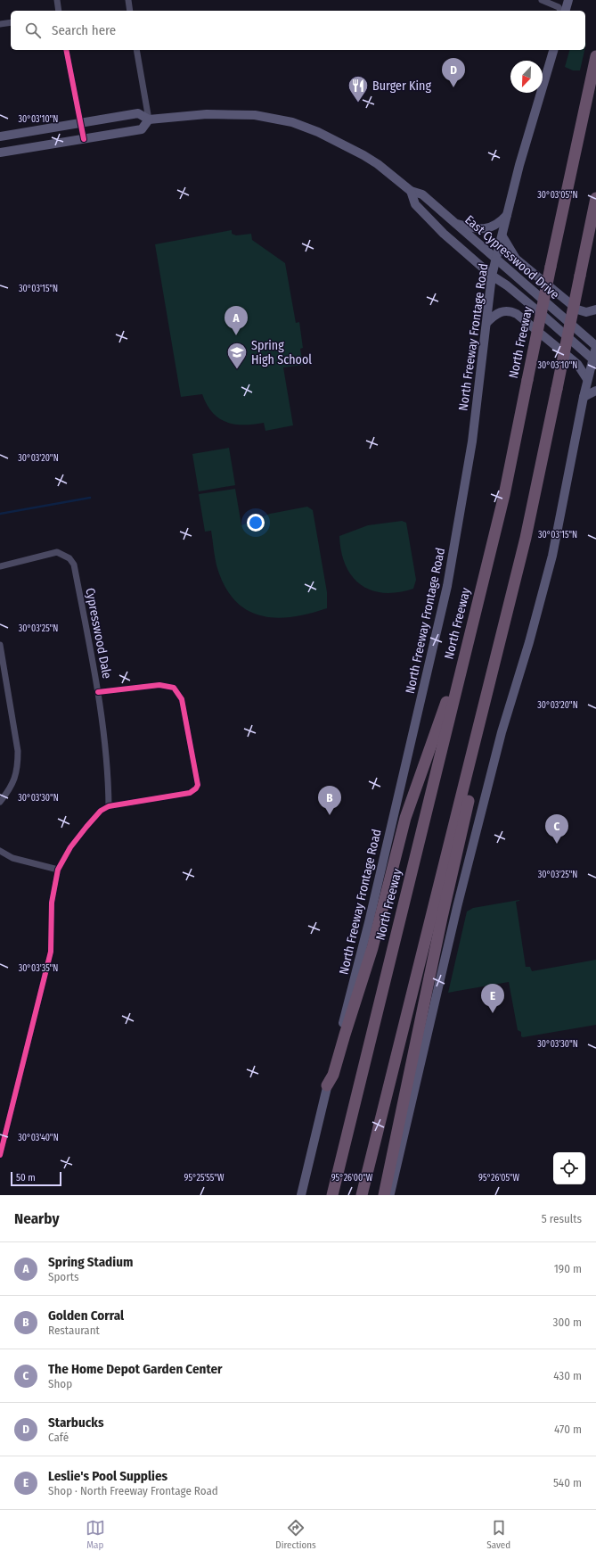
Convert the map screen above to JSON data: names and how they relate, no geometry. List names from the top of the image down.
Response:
{
  "streets": {
    "highway": ["North Freeway"],
    "main road": ["East Cypresswood Drive", "North Freeway Frontage Road"],
    "street": ["Cypresswood Dale"]
  },
  "crossings": [
    ["East Cypresswood Drive", "North Freeway Frontage Road"]
  ],
  "places": {
    "restaurant": ["Burger King"],
    "school or university": ["Spring High School"]
  },
  "scale_bar": "50 m",
  "north": "bottom left",
  "page": {
    "search": "Search here",
    "pins": [
      "D",
      "A",
      "B",
      "C",
      "E"
    ],
    "scale": "50 m",
    "heading": ["Nearby", "5 results"],
    "list": [
      {
        "mark": "A",
        "name": "Spring Stadium",
        "note": "Sports",
        "value": "190 m"
      },
      {
        "mark": "B",
        "name": "Golden Corral",
        "note": "Restaurant",
        "value": "300 m"
      },
      {
        "mark": "C",
        "name": "The Home Depot Garden Center",
        "note": "Shop",
        "value": "430 m"
      },
      {
        "mark": "D",
        "name": "Starbucks",
        "note": "Café",
        "value": "470 m"
      },
      {
        "mark": "E",
        "name": "Leslie's Pool Supplies",
        "note": "Shop · North Freeway Frontage Road",
        "value": "540 m"
      }
    ],
    "nav": ["Map", "Directions", "Saved"]
  },
  "coordinates": [
    "30°03'10\"N",
    "30°03'05\"N",
    "30°03'15\"N",
    "30°03'20\"N",
    "30°03'25\"N",
    "30°03'30\"N",
    "30°03'35\"N",
    "30°03'40\"N",
    "95°25'55\"W",
    "95°26'00\"W",
    "95°26'05\"W"
  ]
}
